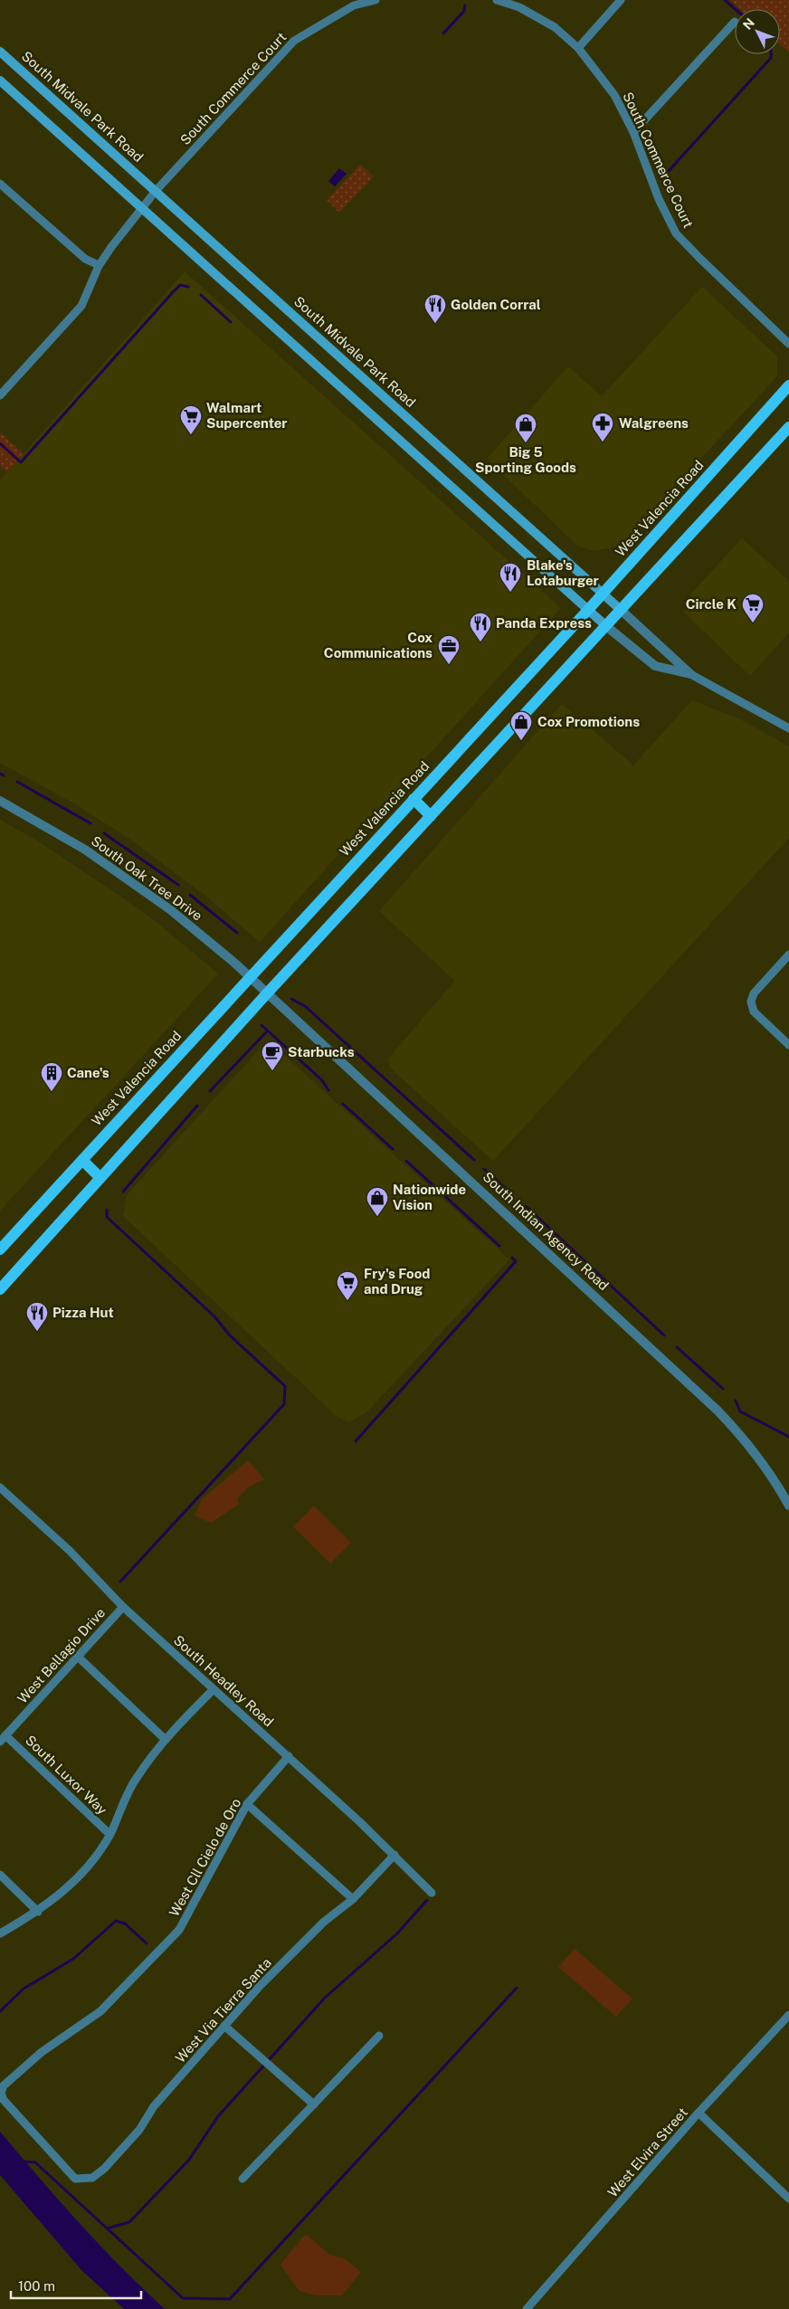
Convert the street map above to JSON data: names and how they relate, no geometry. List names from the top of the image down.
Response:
{
  "streets": {
    "main road": ["South Midvale Park Road", "West Valencia Road"],
    "street": [
      "South Commerce Court",
      "South Oak Tree Drive",
      "South Indian Agency Road",
      "West Bellagio Drive",
      "South Headley Road",
      "South Luxor Way",
      "West Cll Cielo de Oro",
      "West Via Tierra Santa",
      "West Elvira Street"
    ]
  },
  "crossings": [
    ["South Commerce Court", "South Midvale Park Road"],
    ["South Midvale Park Road", "West Valencia Road"],
    ["West Valencia Road", "South Oak Tree Drive"],
    ["South Oak Tree Drive", "South Indian Agency Road"],
    ["West Bellagio Drive", "South Headley Road"],
    ["West Bellagio Drive", "South Luxor Way"],
    ["South Headley Road", "West Cll Cielo de Oro"],
    ["South Headley Road", "West Via Tierra Santa"],
    ["West Cll Cielo de Oro", "West Via Tierra Santa"]
  ],
  "places": {
    "restaurant": [
      "Golden Corral",
      "Blake's Lotaburger",
      "Panda Express",
      "Pizza Hut"
    ],
    "supermarket": ["Walmart Supercenter", "Circle K", "Fry's Food and Drug"],
    "pharmacy": ["Walgreens"],
    "shop": ["Big 5 Sporting Goods", "Cox Promotions", "Nationwide Vision"],
    "office": ["Cox Communications"],
    "cafe": ["Starbucks"],
    "building": ["Cane's"]
  },
  "scale_bar": "100 m",
  "north": "top left"
}
